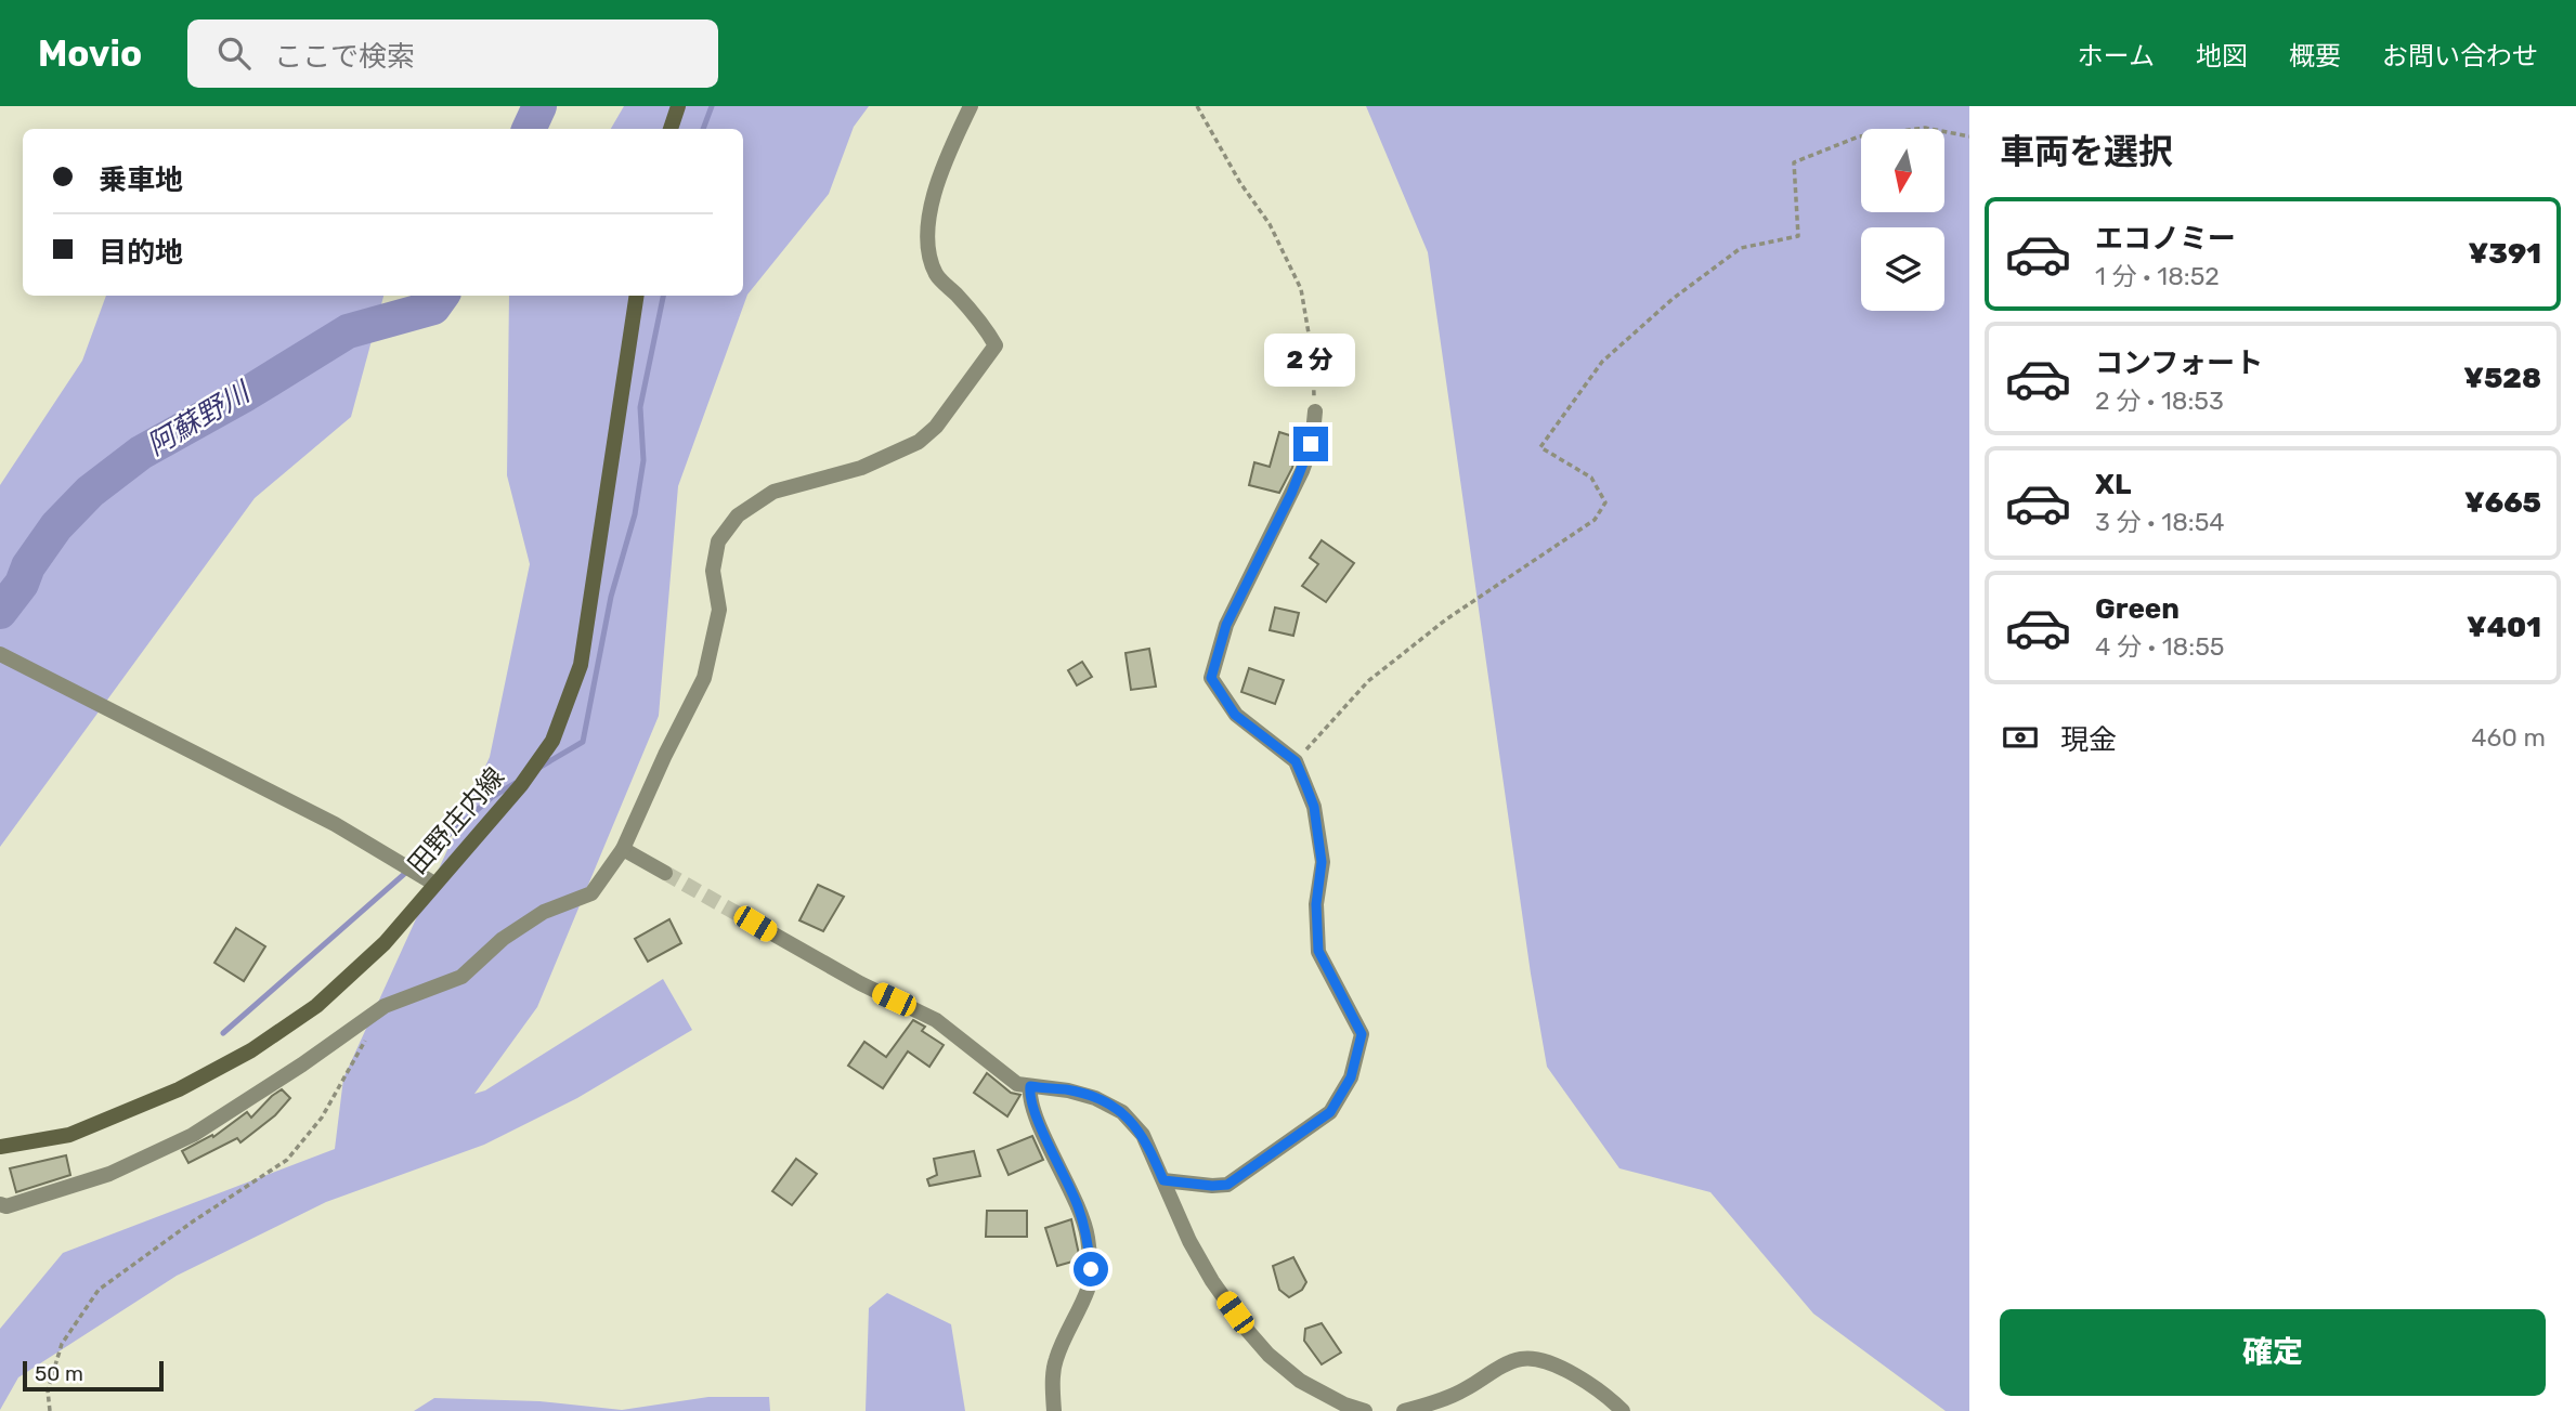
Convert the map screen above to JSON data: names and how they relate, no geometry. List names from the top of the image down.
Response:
{
  "streets": {
    "main road": ["田野庄内線"]
  },
  "water": ["阿蘇野川"],
  "scale_bar": "50 m",
  "north": "bottom",
  "page": {
    "header": "Movio",
    "search": "ここで検索",
    "nav": [
      "ホーム",
      "地図",
      "概要",
      "お問い合わせ"
    ],
    "heading": "車両を選択",
    "banner": ["乗車地", "目的地"],
    "list": [
      {
        "name": "エコノミー",
        "note": "1 分 · 18:52",
        "value": "¥391"
      },
      {
        "name": "コンフォート",
        "note": "2 分 · 18:53",
        "value": "¥528"
      },
      {
        "name": "XL",
        "note": "3 分 · 18:54",
        "value": "¥665"
      },
      {
        "name": "Green",
        "note": "4 分 · 18:55",
        "value": "¥401"
      }
    ],
    "bubble": "2 分",
    "pay": ["現金", "460 m"],
    "buttons": "確定",
    "scale": "50 m"
  }
}
